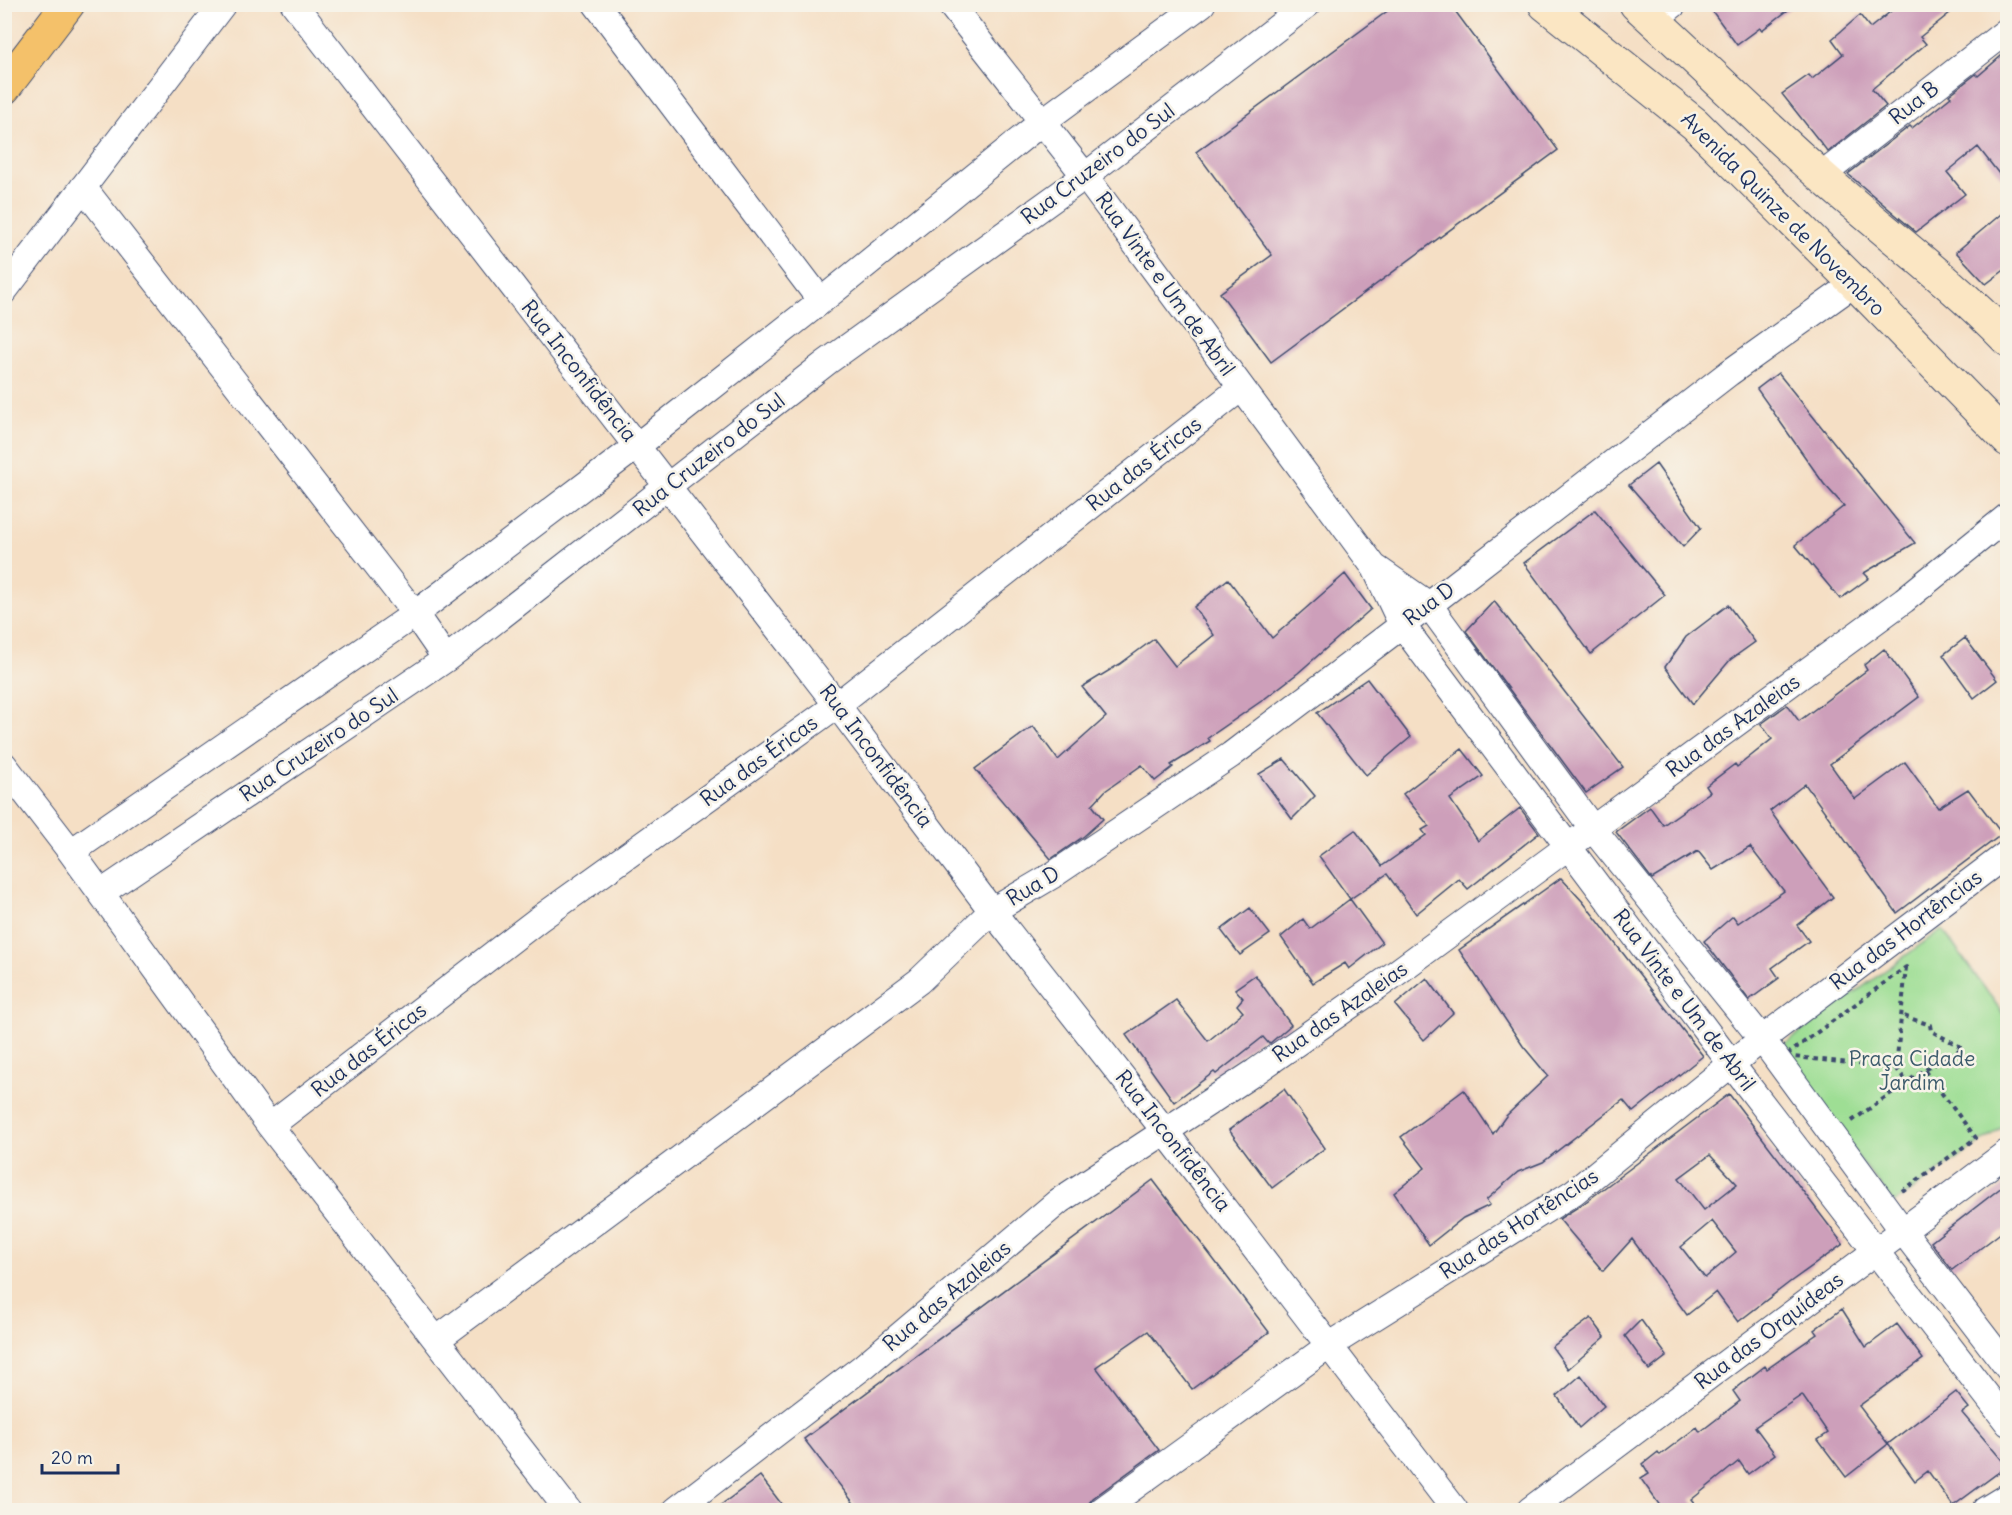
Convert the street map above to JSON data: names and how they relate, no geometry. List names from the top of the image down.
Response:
{
  "streets": {
    "main road": ["Avenida Quinze de Novembro"],
    "street": [
      "Rua B",
      "Rua Cruzeiro do Sul",
      "Rua Vinte e Um de Abril",
      "Rua Inconfidência",
      "Rua das Éricas",
      "Rua D",
      "Rua das Azaleias",
      "Rua das Hortências",
      "Rua das Orquídeas"
    ]
  },
  "crossings": [
    ["Rua Cruzeiro do Sul", "Rua Vinte e Um de Abril"],
    ["Rua Cruzeiro do Sul", "Rua Inconfidência"],
    ["Avenida Quinze de Novembro", "Rua D"],
    ["Rua Vinte e Um de Abril", "Rua das Éricas"],
    ["Rua Vinte e Um de Abril", "Rua D"],
    ["Rua Vinte e Um de Abril", "Rua das Azaleias"],
    ["Rua Vinte e Um de Abril", "Rua das Hortências"],
    ["Rua Vinte e Um de Abril", "Rua das Orquídeas"],
    ["Rua Inconfidência", "Rua das Éricas"],
    ["Rua Inconfidência", "Rua D"],
    ["Rua Inconfidência", "Rua das Azaleias"],
    ["Rua Inconfidência", "Rua das Hortências"]
  ],
  "parks": ["Praça Cidade Jardim"],
  "scale_bar": "20 m"
}
